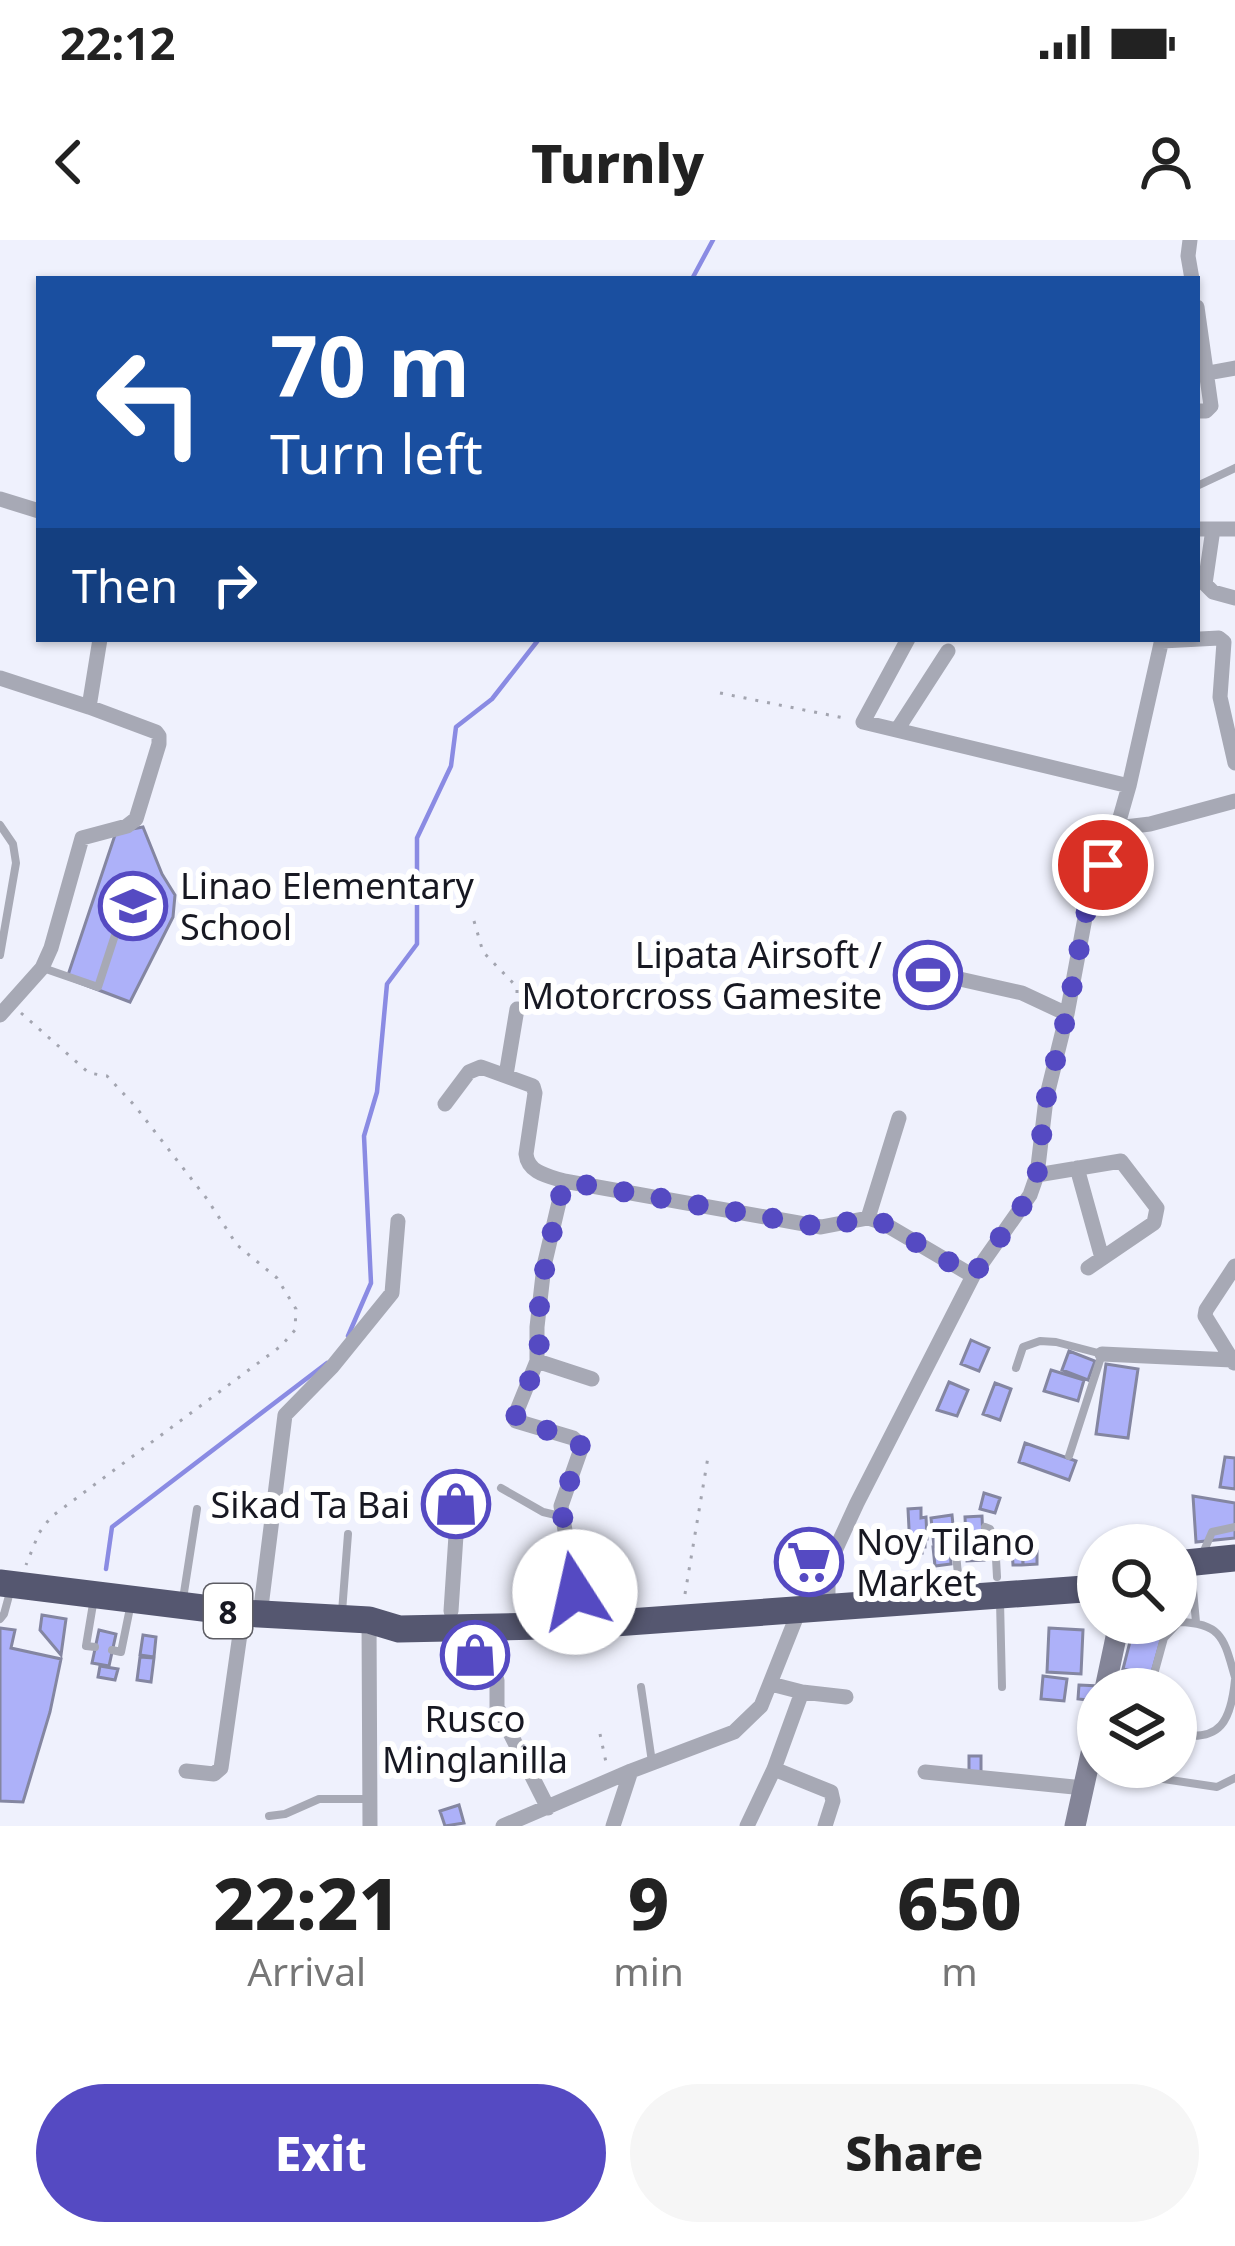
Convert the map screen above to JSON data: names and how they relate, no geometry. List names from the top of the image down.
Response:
{
  "streets": {
    "highway": ["8"]
  },
  "places": {
    "school or university": ["Linao Elementary School"],
    "sports": ["Lipata Airsoft / Motorcross Gamesite"],
    "shop": ["Sikad Ta Bai", "Rusco Minglanilla"],
    "supermarket": ["Noy Tilano Market"]
  },
  "page": {
    "status": "22:12",
    "header": "Turnly",
    "turn": ["70 m", "Turn left"],
    "then": "Then",
    "eta": [
      "22:21",
      "Arrival",
      "9",
      "min",
      "650",
      "m"
    ],
    "buttons": ["Exit", "Share"]
  }
}
